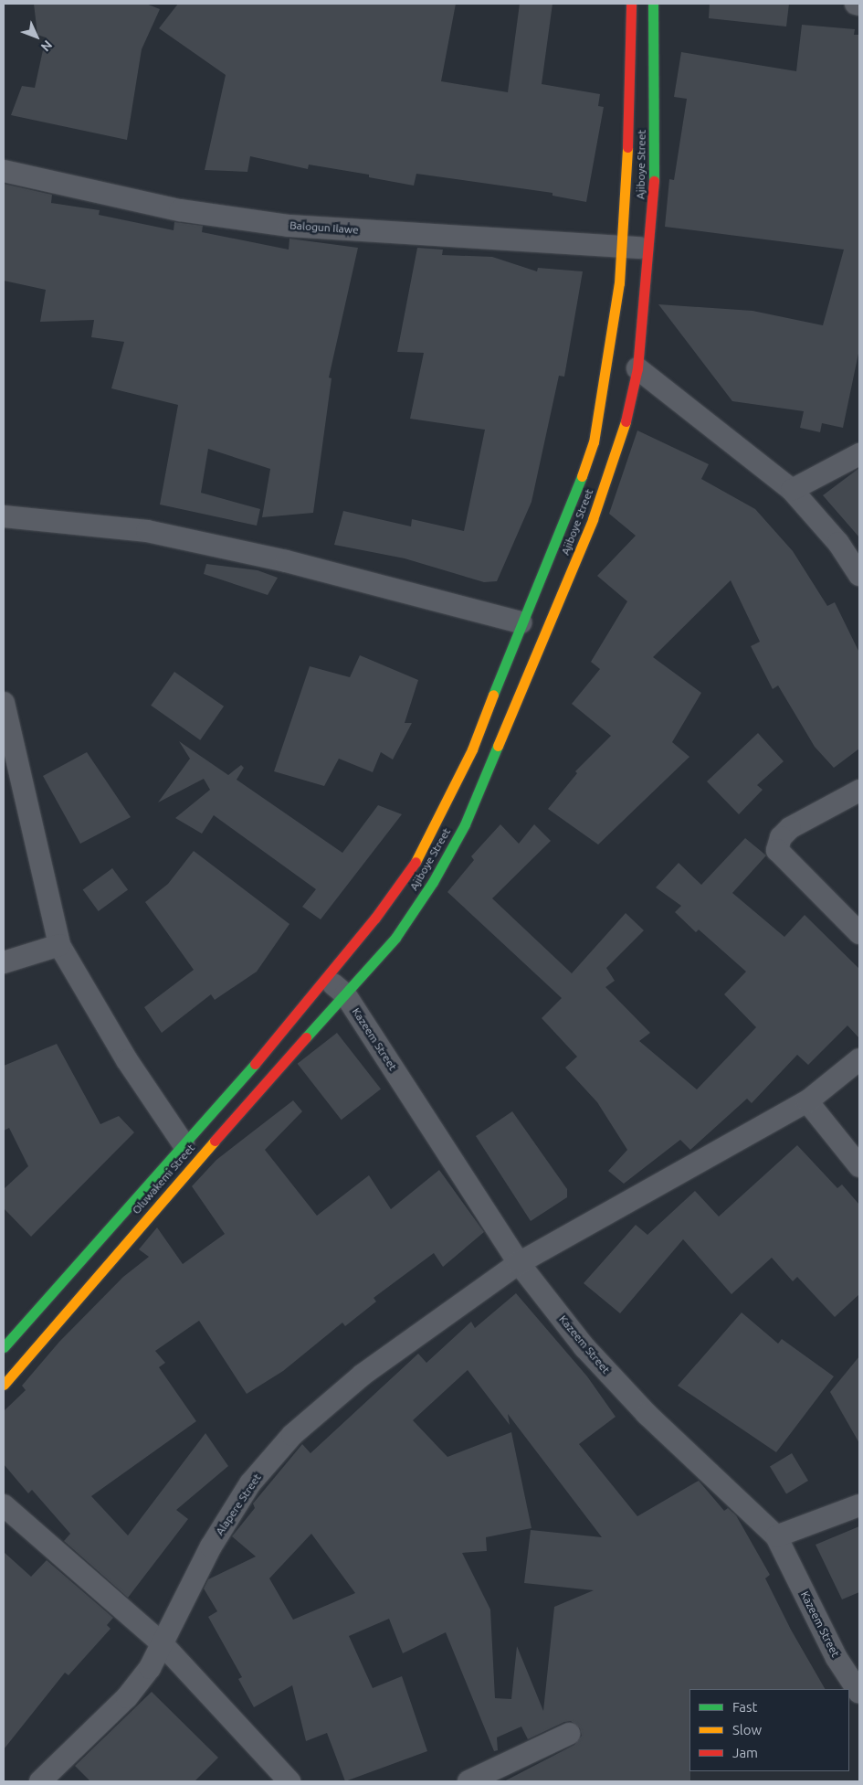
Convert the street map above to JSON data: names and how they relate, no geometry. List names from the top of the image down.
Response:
{
  "streets": {
    "street": [
      "Ajiboye Street",
      "Balogun Ilawe",
      "Kazeem Street",
      "Oluwakemi Street",
      "Alapere Street"
    ]
  },
  "crossings": [
    ["Ajiboye Street", "Balogun Ilawe"],
    ["Ajiboye Street", "Kazeem Street"],
    ["Ajiboye Street", "Oluwakemi Street"],
    ["Kazeem Street", "Oluwakemi Street"],
    ["Kazeem Street", "Alapere Street"]
  ],
  "legend": ["Fast", "Slow", "Jam"],
  "north": "bottom right"
}
